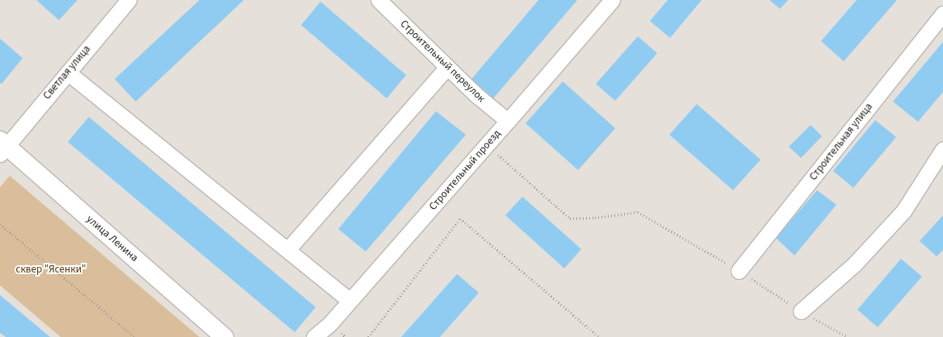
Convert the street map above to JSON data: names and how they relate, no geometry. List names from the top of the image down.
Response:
{
  "streets": {
    "main road": ["улица Ленина"],
    "street": [
      "Строительный переулок",
      "Светлая улица",
      "Строительная улица",
      "Строительный проезд"
    ]
  },
  "crossings": [
    ["Строительный переулок", "Строительный проезд"],
    ["Светлая улица", "улица Ленина"]
  ],
  "parks": ["сквер \"Ясенки\""]
}
